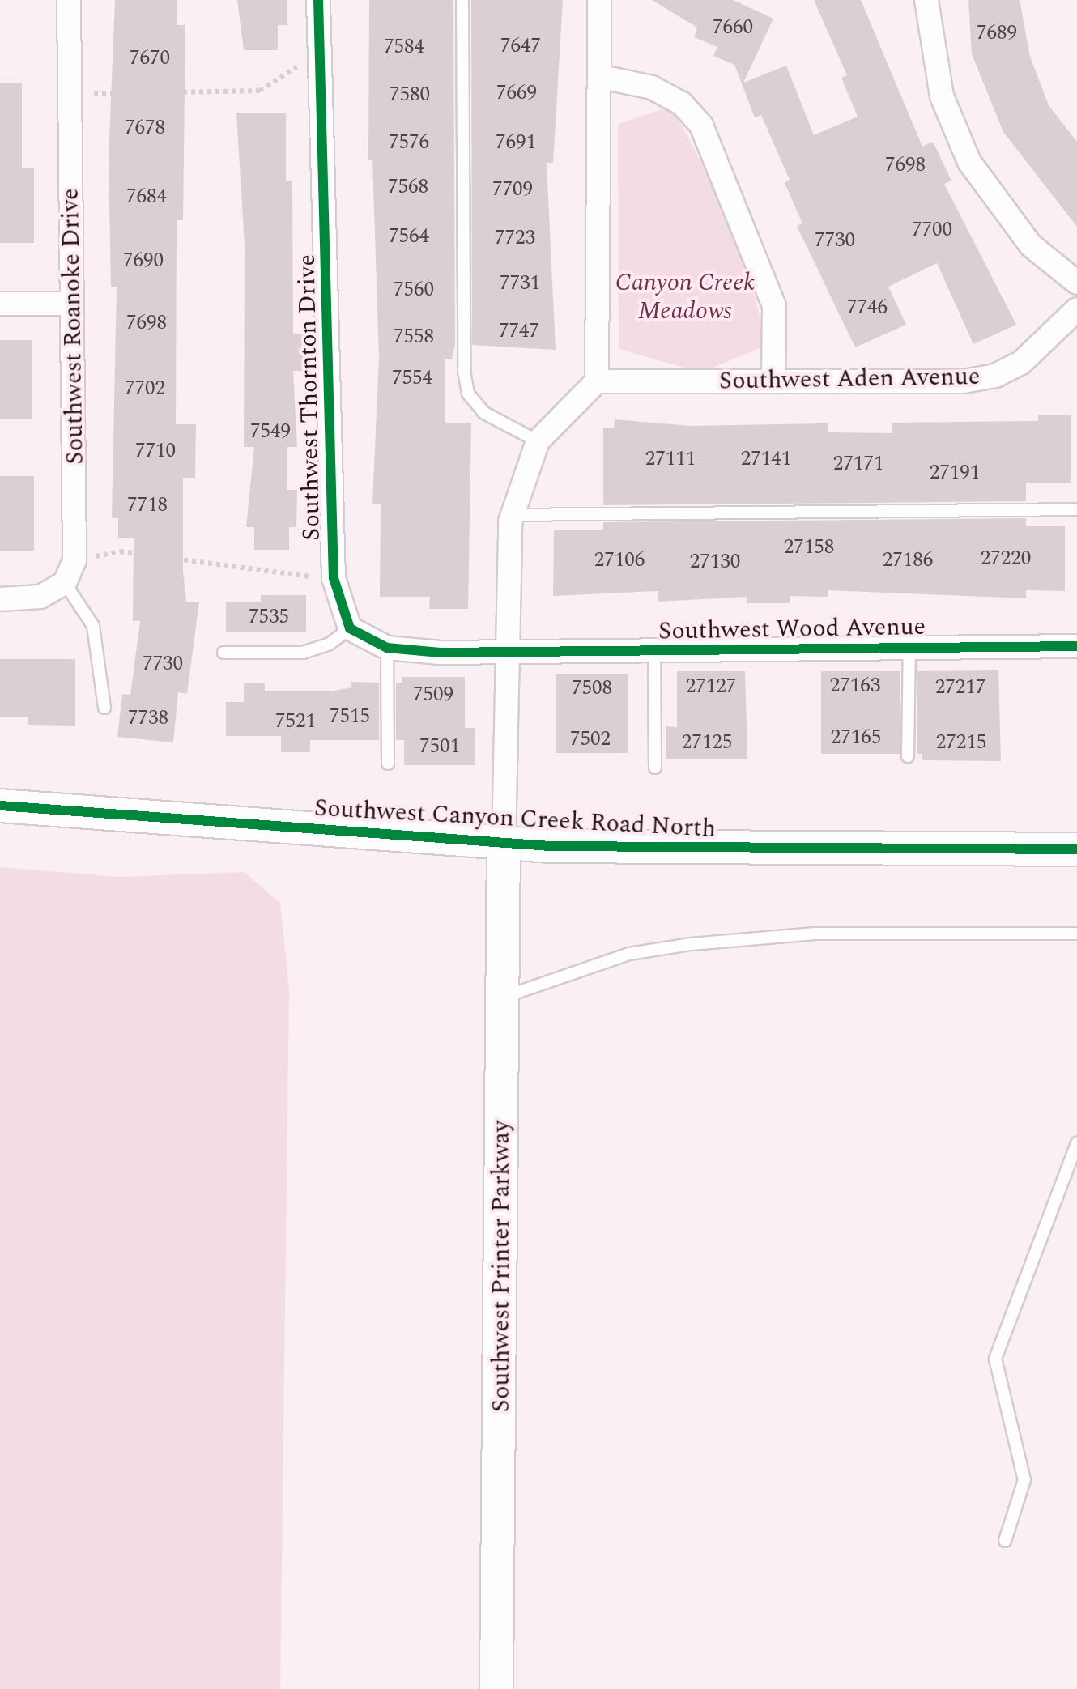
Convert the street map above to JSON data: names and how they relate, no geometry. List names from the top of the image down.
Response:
{
  "streets": {
    "main road": ["Southwest Canyon Creek Road North", "Southwest Printer Parkway"],
    "street": [
      "Southwest Roanoke Drive",
      "Southwest Aden Avenue",
      "Southwest Thornton Drive",
      "Southwest Wood Avenue"
    ]
  },
  "crossings": [
    ["Southwest Canyon Creek Road North", "Southwest Printer Parkway"]
  ],
  "parks": ["Canyon Creek Meadows"],
  "house_numbers": [
    "7660",
    "7689",
    "7647",
    "7584",
    "7670",
    "7669",
    "7580",
    "7678",
    "7576",
    "7691",
    "7698",
    "7568",
    "7709",
    "7684",
    "7700",
    "7564",
    "7723",
    "7730",
    "7690",
    "7731",
    "7560",
    "7746",
    "7698",
    "7747",
    "7558",
    "7554",
    "7702",
    "7549",
    "7710",
    "27111",
    "27141",
    "27171",
    "27191",
    "7718",
    "27158",
    "27220",
    "27106",
    "27186",
    "27130",
    "7535",
    "7730",
    "27163",
    "27127",
    "27217",
    "7508",
    "7509",
    "7515",
    "7738",
    "7521",
    "27165",
    "7502",
    "27125",
    "27215",
    "7501"
  ]
}
